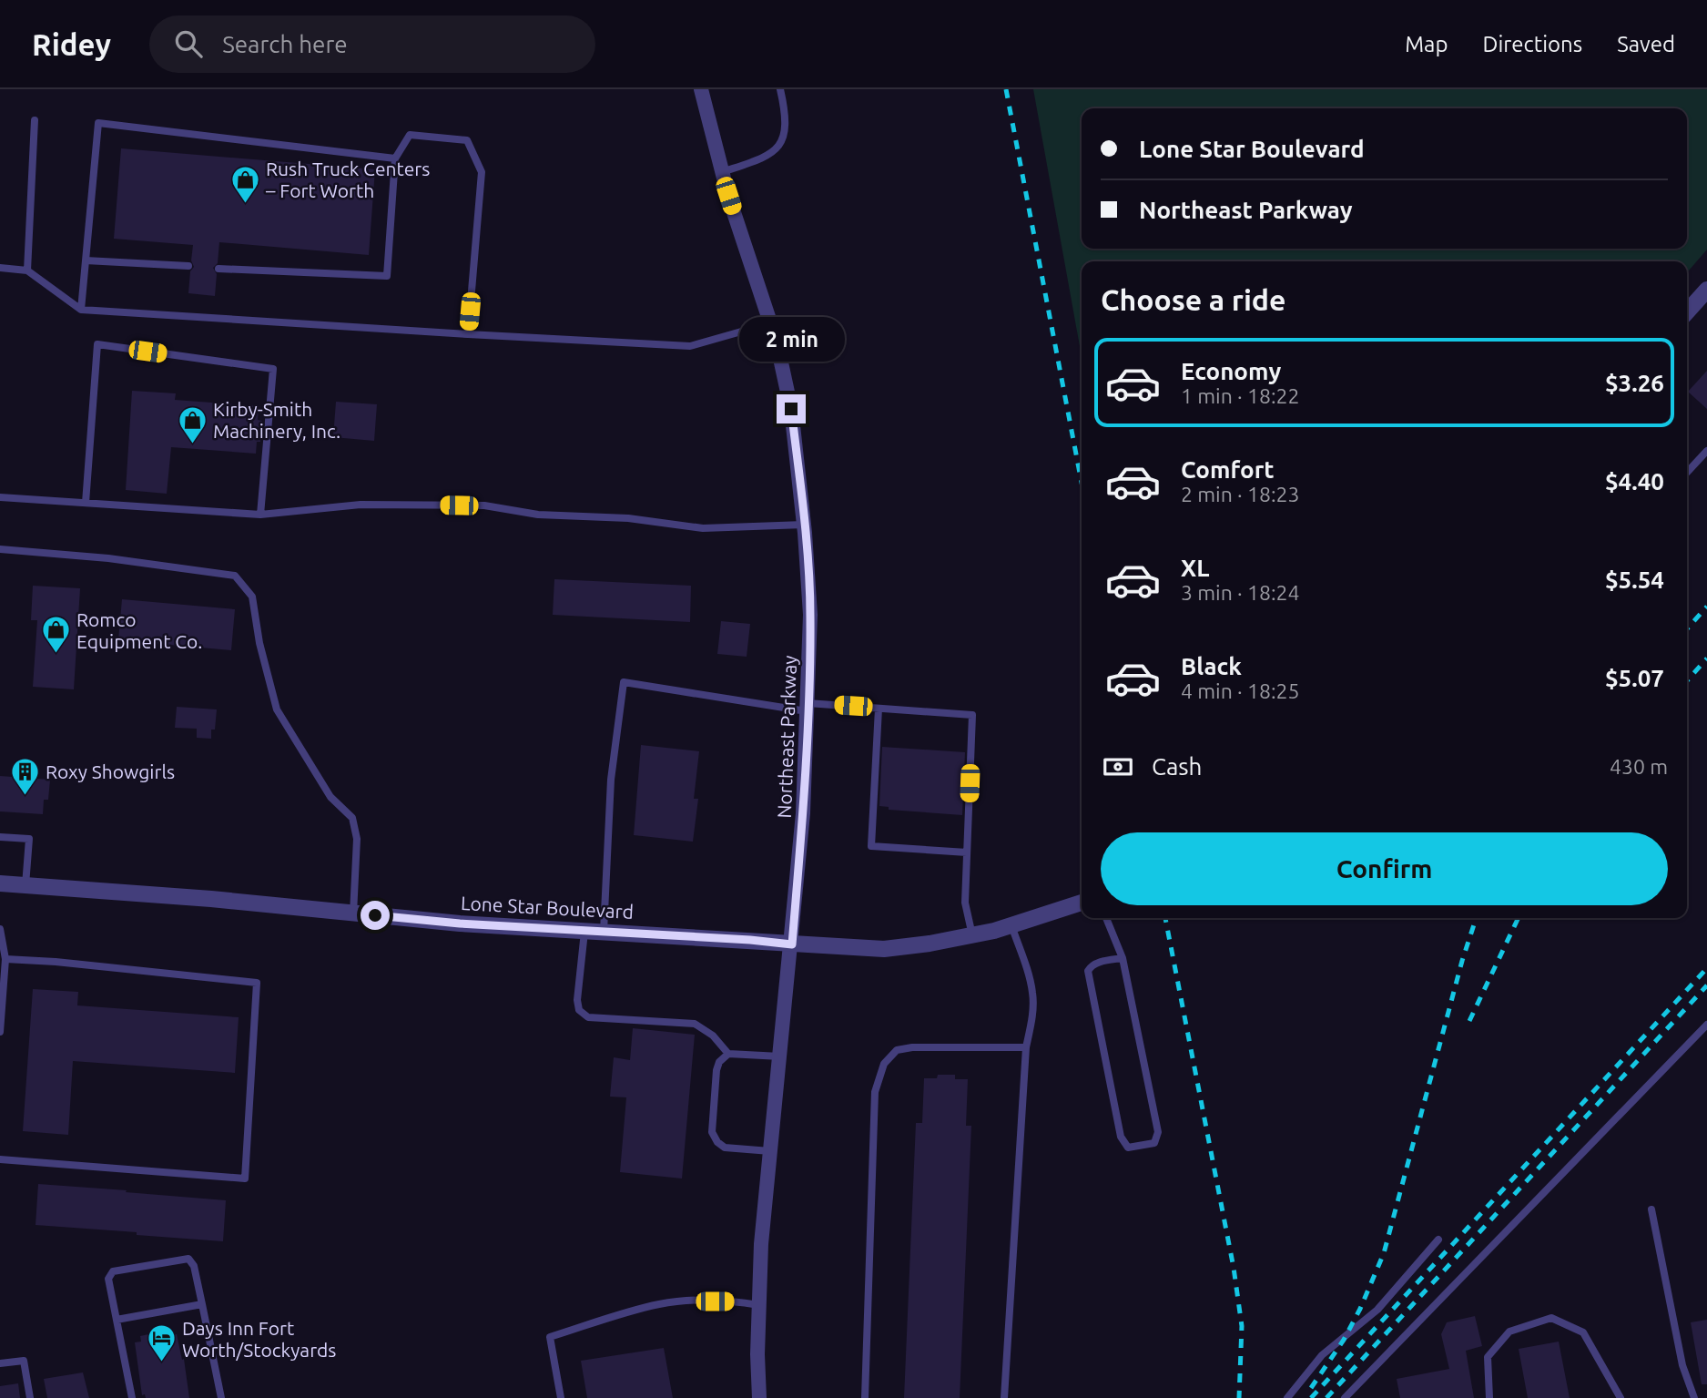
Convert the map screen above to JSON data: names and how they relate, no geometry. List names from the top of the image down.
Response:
{
  "streets": {
    "street": ["Northeast Parkway", "Lone Star Boulevard"]
  },
  "crossings": [
    ["Northeast Parkway", "Lone Star Boulevard"]
  ],
  "places": {
    "shop": ["Rush Truck Centers – Fort Worth", "Kirby-Smith Machinery, Inc.", "Romco Equipment Co."],
    "building": ["Roxy Showgirls"],
    "hotel": ["Days Inn Fort Worth/Stockyards"]
  },
  "page": {
    "header": "Ridey",
    "search": "Search here",
    "nav": ["Map", "Directions", "Saved"],
    "banner": ["Lone Star Boulevard", "Northeast Parkway"],
    "heading": "Choose a ride",
    "bubble": "2 min",
    "list": [
      {
        "name": "Economy",
        "note": "1 min · 18:22",
        "value": "$3.26"
      },
      {
        "name": "Comfort",
        "note": "2 min · 18:23",
        "value": "$4.40"
      },
      {
        "name": "XL",
        "note": "3 min · 18:24",
        "value": "$5.54"
      },
      {
        "name": "Black",
        "note": "4 min · 18:25",
        "value": "$5.07"
      }
    ],
    "pay": ["Cash", "430 m"],
    "buttons": "Confirm"
  }
}
